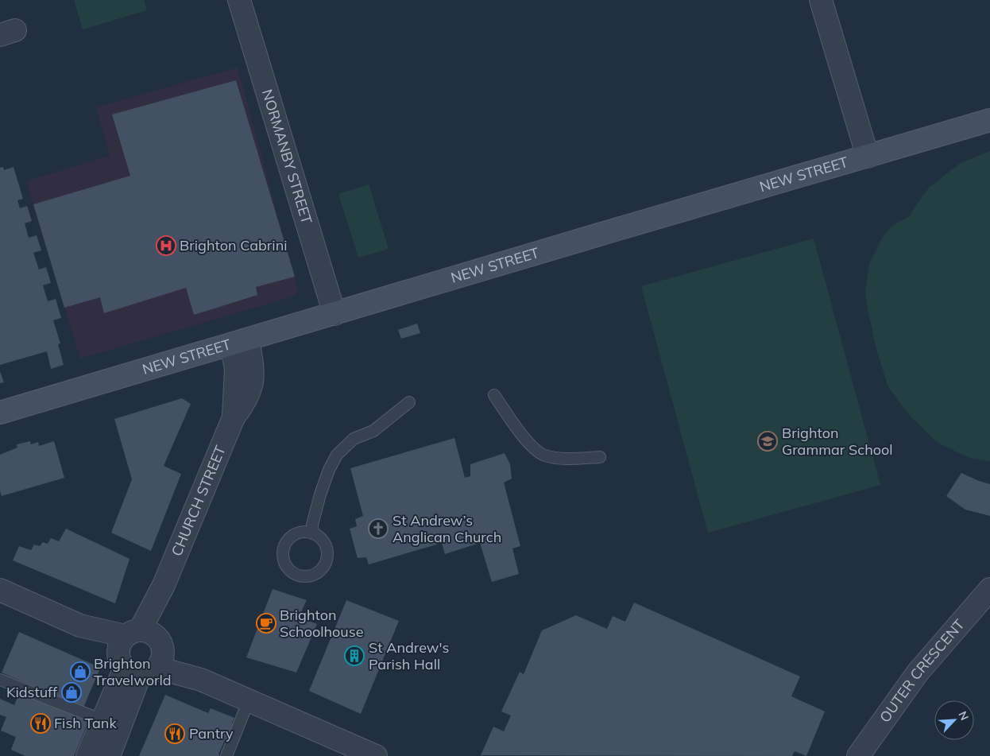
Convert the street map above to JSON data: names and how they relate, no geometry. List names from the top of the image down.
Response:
{
  "streets": {
    "main road": ["NEW STREET"],
    "street": ["NORMANBY STREET", "CHURCH STREET", "OUTER CRESCENT"]
  },
  "crossings": [
    ["NORMANBY STREET", "NEW STREET"],
    ["NEW STREET", "CHURCH STREET"]
  ],
  "places": {
    "hospital": ["Brighton Cabrini"],
    "school or university": ["Brighton Grammar School"],
    "church": ["St Andrew’s Anglican Church"],
    "cafe": ["Brighton Schoolhouse"],
    "building": ["St Andrew's Parish Hall"],
    "shop": ["Brighton Travelworld", "Kidstuff"],
    "restaurant": ["Fish Tank", "Pantry"]
  },
  "north": "top right"
}
